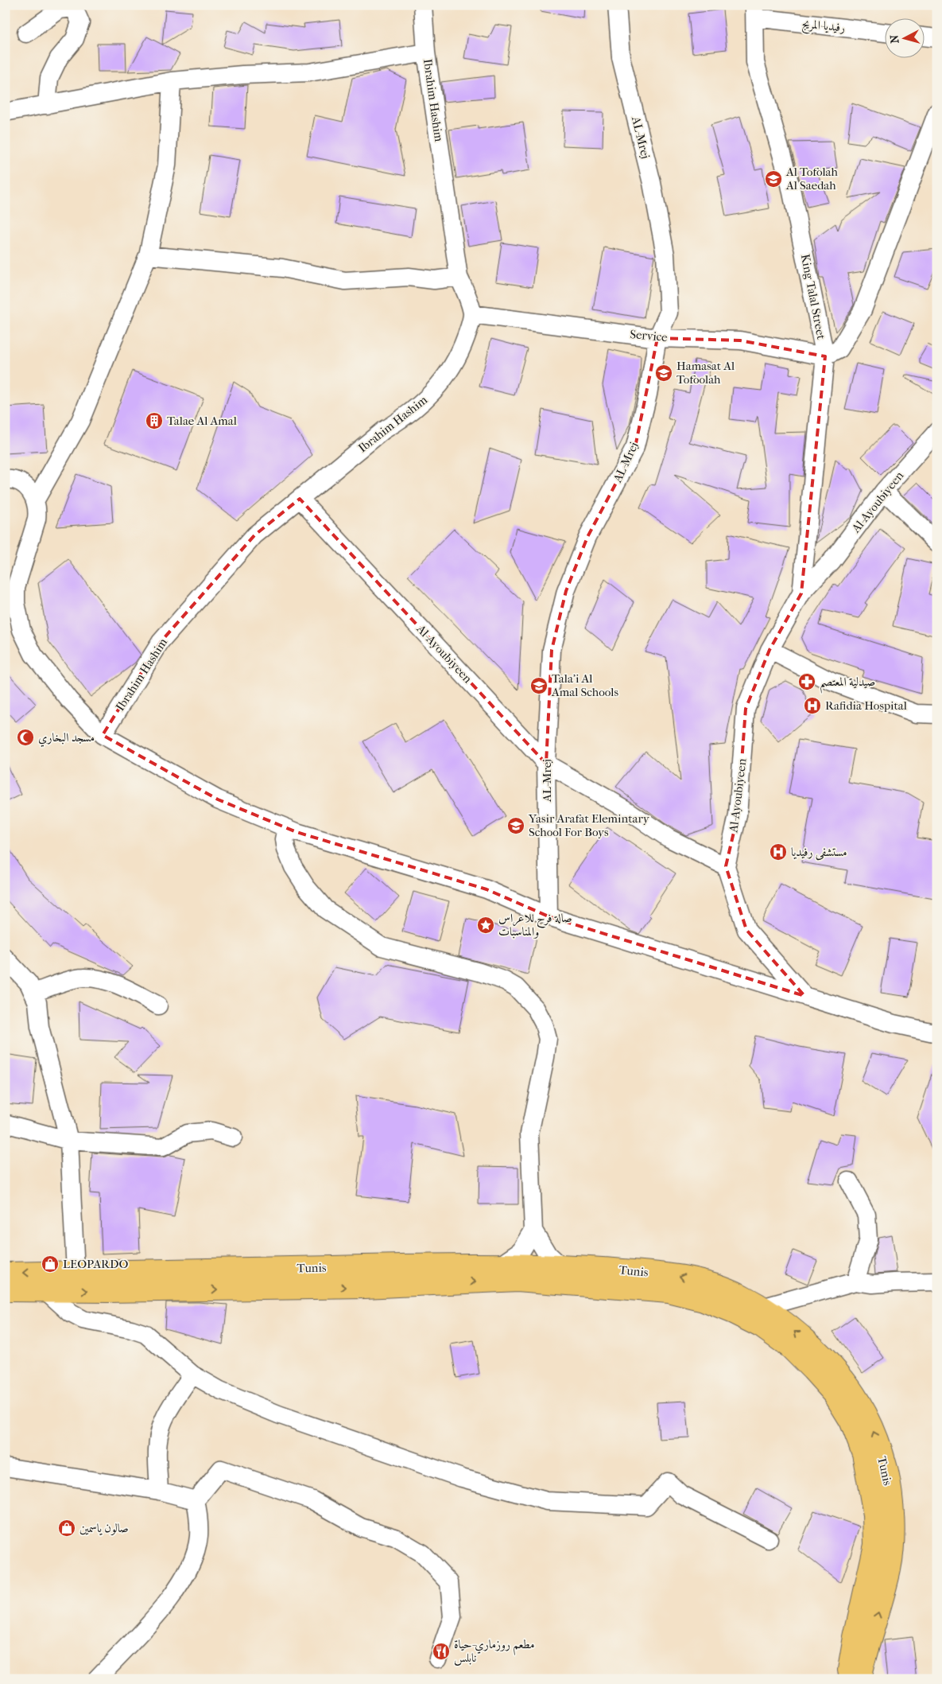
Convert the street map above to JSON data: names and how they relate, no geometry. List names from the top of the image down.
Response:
{
  "streets": {
    "main road": ["Tunis"],
    "street": [
      "رفيديا-المريج",
      "Ibrahim Hashim",
      "AL-Mrej",
      "King Talal Street",
      "Service",
      "Al-Ayoubiyeen"
    ]
  },
  "crossings": [
    ["رفيديا-المريج", "King Talal Street"],
    ["Ibrahim Hashim", "Service"],
    ["Ibrahim Hashim", "Al-Ayoubiyeen"],
    ["AL-Mrej", "Service"],
    ["AL-Mrej", "Al-Ayoubiyeen"],
    ["King Talal Street", "Service"],
    ["King Talal Street", "Al-Ayoubiyeen"]
  ],
  "places": {
    "school or university": [
      "Al Tofolah Al Saedah",
      "Hamasat Al Tofoolah",
      "Tala'i Al Amal Schools",
      "Yasir Arafat Elemintary School For Boys"
    ],
    "building": ["Talae Al Amal"],
    "pharmacy": ["صيدلية المعتصم"],
    "hospital": ["Rafidia Hospital", "مستشفى رفيديا"],
    "mosque": ["مسجد البخاري"],
    "place": ["صالة فرح للاعراس والمناسبات"],
    "shop": ["LEOPARDO", "صالون ياسمين"],
    "restaurant": ["مطعم روزماري-حياة نابلس"]
  },
  "north": "left"
}
